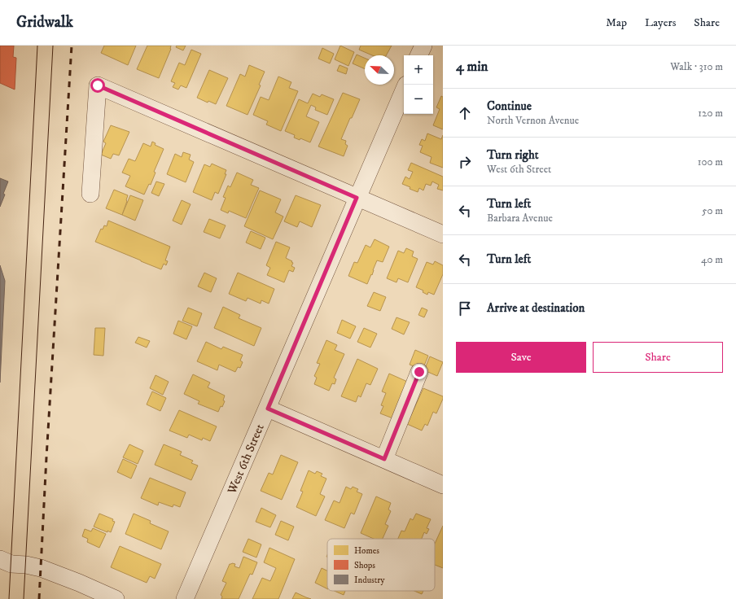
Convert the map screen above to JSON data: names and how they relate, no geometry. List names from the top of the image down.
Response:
{
  "streets": {
    "street": ["West 6th Street"]
  },
  "legend": ["Homes", "Shops", "Industry"],
  "north": "top left",
  "page": {
    "header": "Gridwalk",
    "nav": ["Map", "Layers", "Share"],
    "heading": ["4 min", "Walk · 310 m"],
    "map_buttons": ["+", "−"],
    "list": [
      ["Continue", "North Vernon Avenue", "120 m"],
      ["Turn right", "West 6th Street", "100 m"],
      ["Turn left", "Barbara Avenue", "50 m"],
      ["Turn left", "40 m"],
      "Arrive at destination"
    ],
    "buttons": ["Save", "Share"]
  }
}
